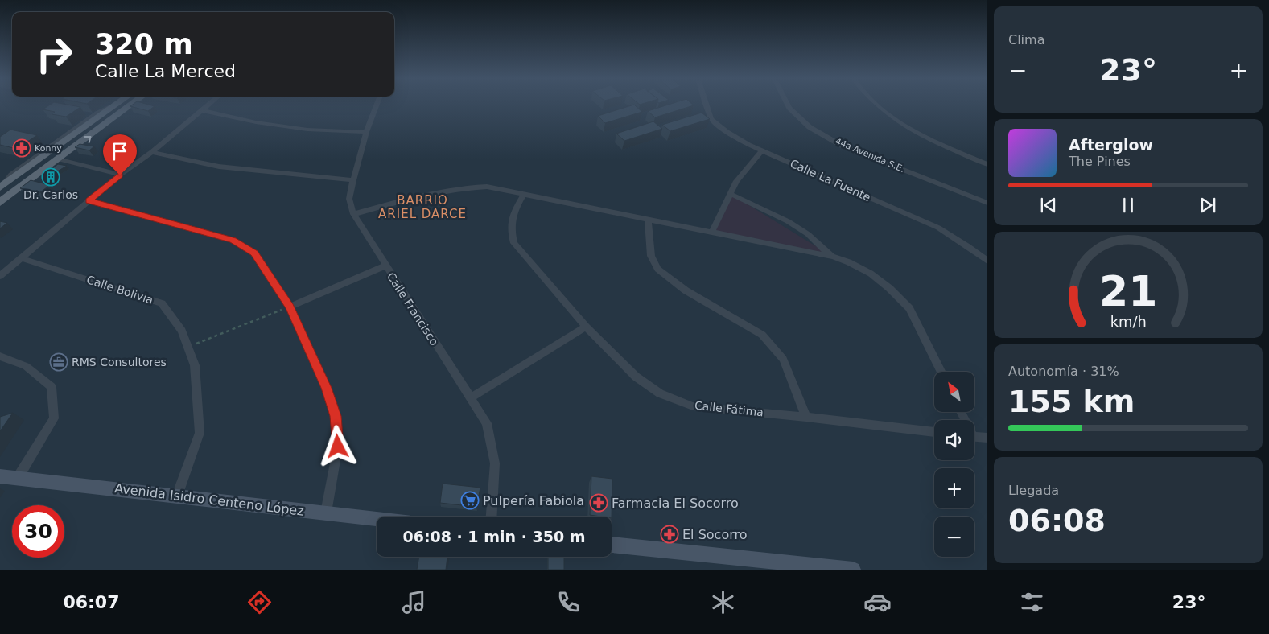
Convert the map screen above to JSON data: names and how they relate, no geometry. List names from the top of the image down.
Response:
{
  "streets": {
    "street": [
      "44a Avenida S.E.",
      "Calle La Fuente",
      "Calle Bolivia",
      "Calle Francisco",
      "Calle Fátima",
      "Avenida Isidro Centeno López"
    ]
  },
  "crossings": [
    ["Calle Bolivia", "Avenida Isidro Centeno López"]
  ],
  "districts": ["BARRIO ARIEL DARCE"],
  "places": {
    "pharmacy": ["Konny", "Farmacia El Socorro", "El Socorro"],
    "building": ["Dr. Carlos"],
    "office": ["RMS Consultores"],
    "supermarket": ["Pulpería Fabiola"]
  },
  "north": "top left",
  "page": {
    "tile": [
      "Clima",
      ["Autonomía · 31%", "155 km"],
      ["Llegada", "06:08"]
    ],
    "turn": ["320 m", "Calle La Merced"],
    "heat": ["−", "23°", "+"],
    "song": ["Afterglow", "The Pines"],
    "map_buttons": ["+", "−"],
    "limit": "30",
    "trip": "06:08 · 1 min · 350 m",
    "tabs": ["06:07", "23°"],
    "gauge": ["21", "km/h"]
  }
}
